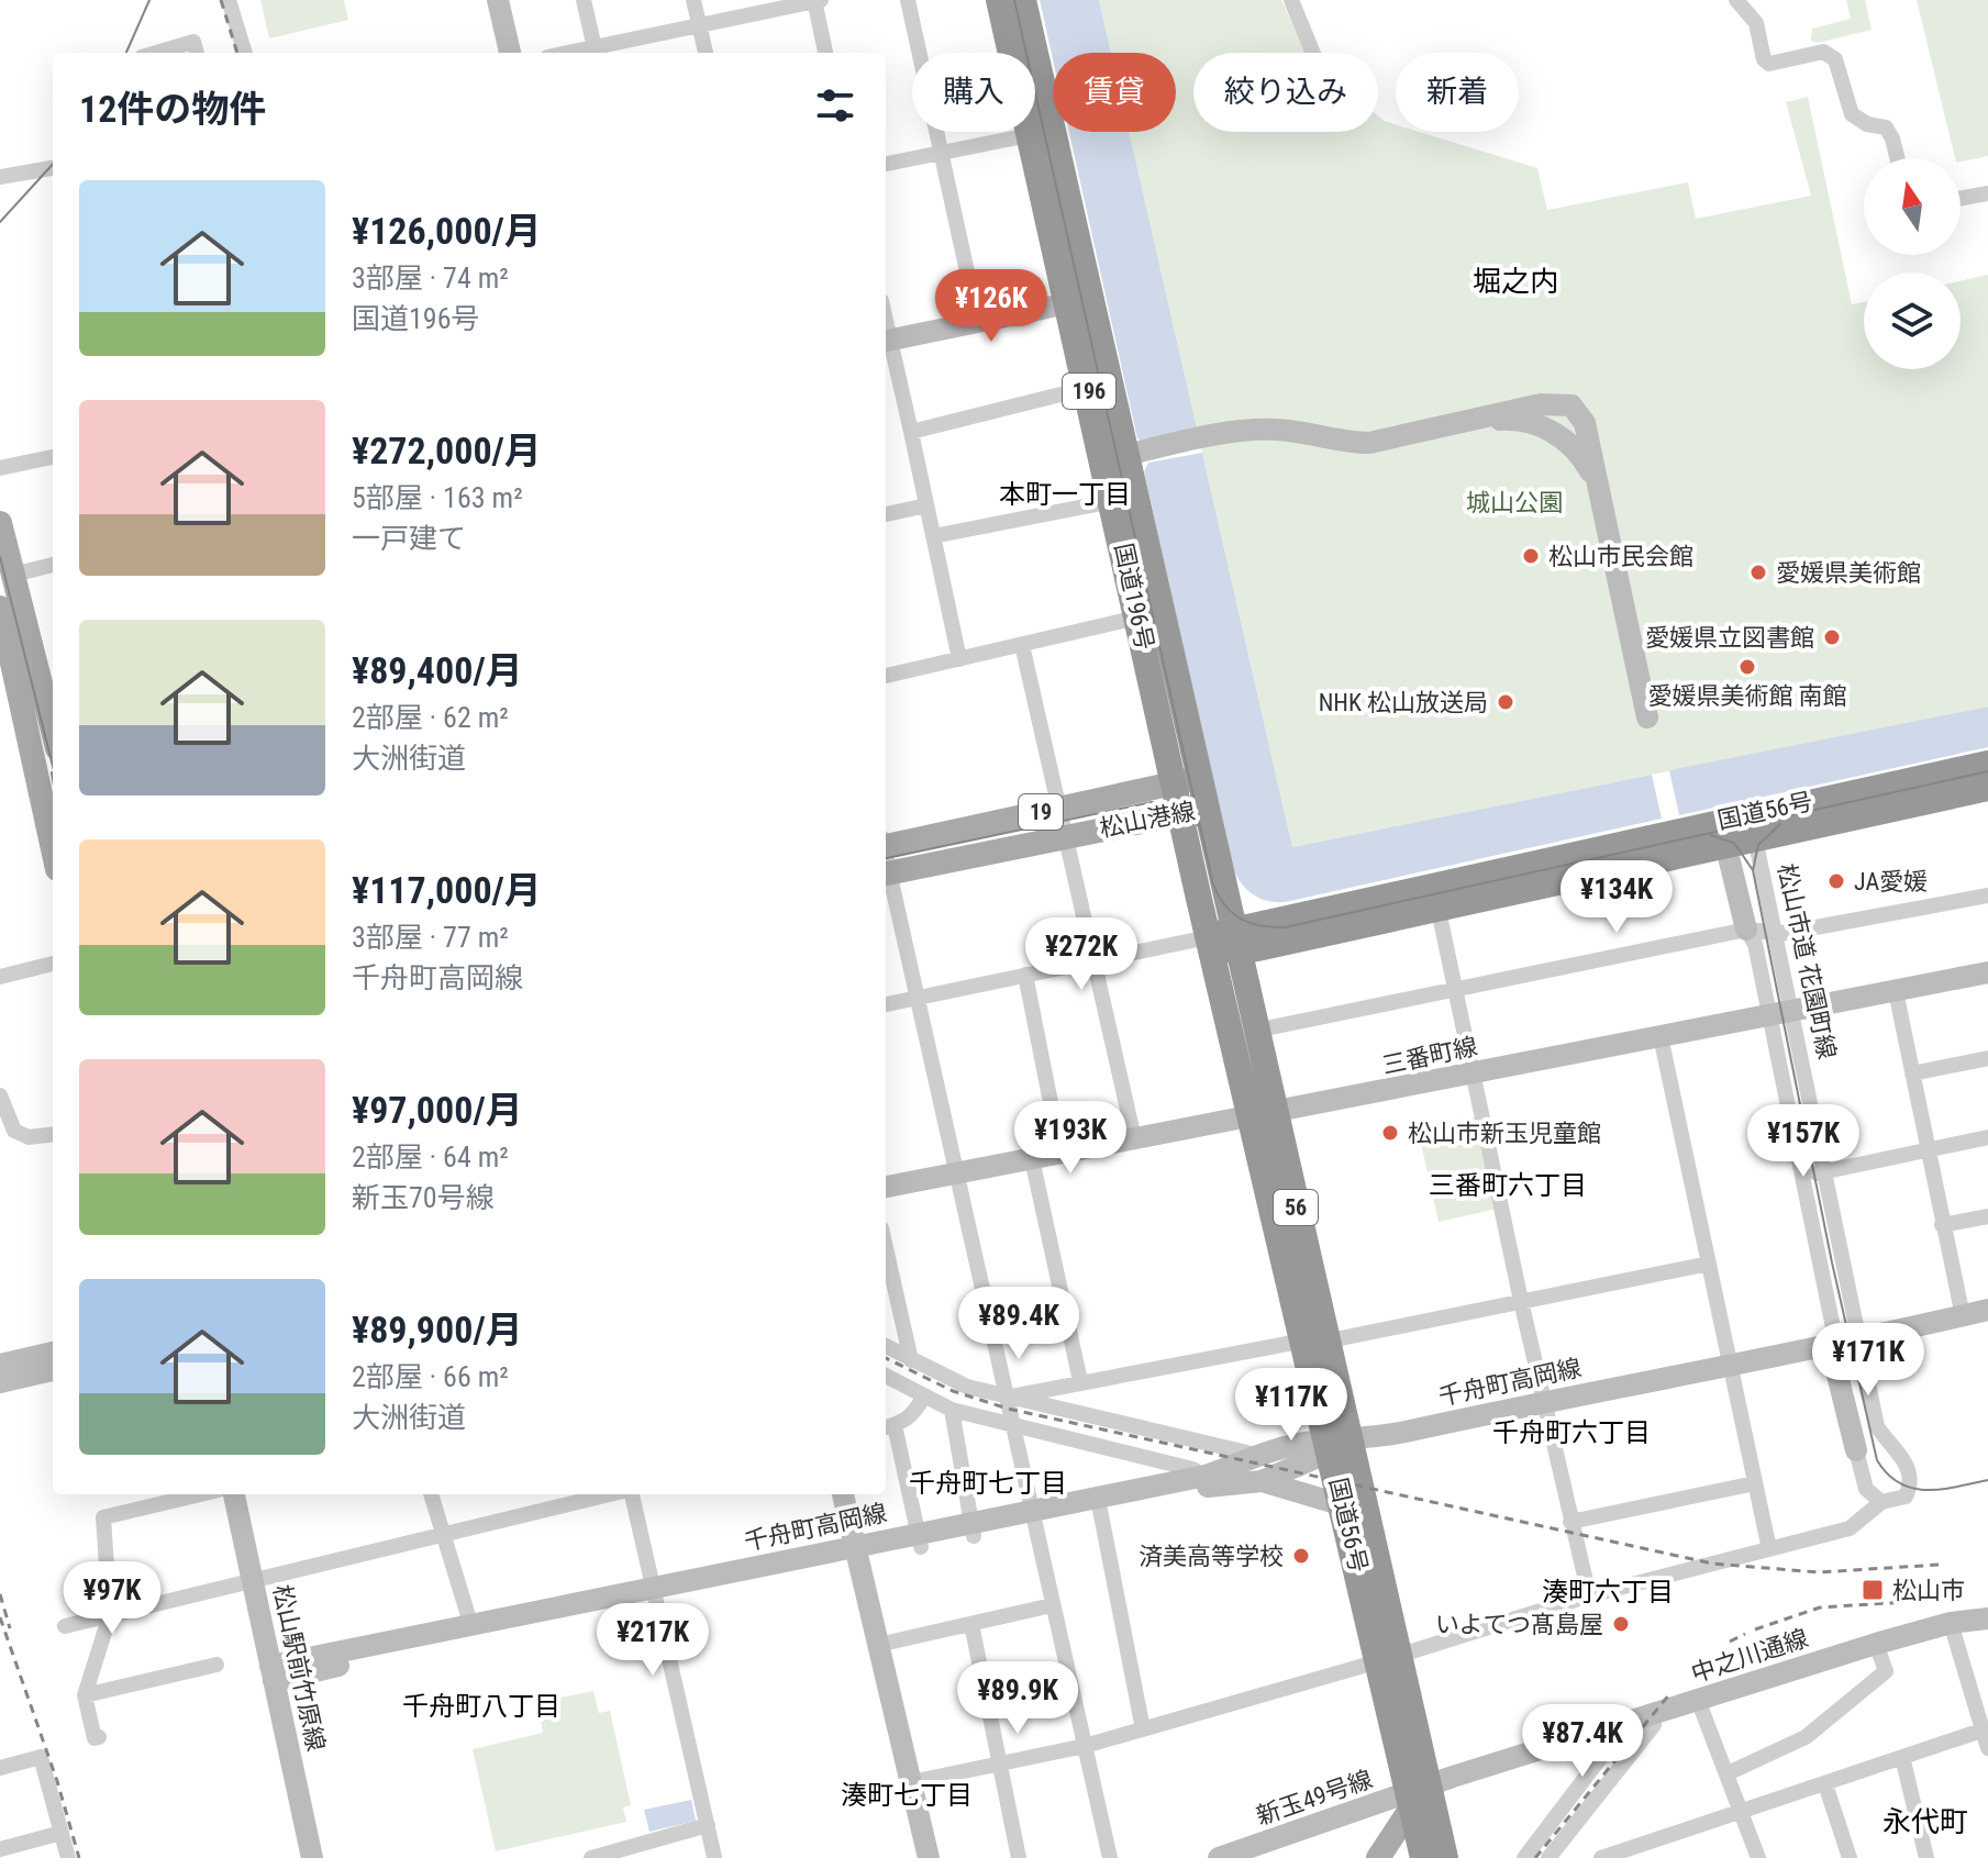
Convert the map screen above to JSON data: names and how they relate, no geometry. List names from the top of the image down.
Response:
{
  "streets": {
    "highway": [
      "196",
      "国道196号",
      "国道56号",
      "56"
    ],
    "main road": ["19", "松山港線"],
    "street": [
      "松山市道 花園町線",
      "三番町線",
      "千舟町高岡線",
      "中之川通線",
      "松山駅前竹原線",
      "新玉49号線"
    ]
  },
  "crossings": [
    ["国道196号", "国道56号"],
    ["国道196号", "松山港線"],
    ["国道56号", "松山市道 花園町線"],
    ["国道56号", "三番町線"],
    ["国道56号", "千舟町高岡線"],
    ["国道56号", "中之川通線"],
    ["国道56号", "新玉49号線"],
    ["松山市道 花園町線", "三番町線"],
    ["松山市道 花園町線", "千舟町高岡線"],
    ["千舟町高岡線", "松山駅前竹原線"],
    ["中之川通線", "新玉49号線"]
  ],
  "districts": [
    "堀之内",
    "本町一丁目",
    "三番町六丁目",
    "千舟町六丁目",
    "千舟町七丁目",
    "湊町六丁目",
    "千舟町八丁目",
    "湊町七丁目",
    "永代町"
  ],
  "parks": ["城山公園"],
  "places": {
    "other": [
      "松山市民会館",
      "愛媛県美術館",
      "愛媛県立図書館",
      "愛媛県美術館 南館",
      "NHK 松山放送局",
      "JA愛媛",
      "松山市新玉児童館",
      "済美高等学校",
      "いよてつ髙島屋"
    ],
    "transit": ["松山市"]
  },
  "north": "top",
  "page": {
    "chip": [
      "購入",
      "賃貸",
      "絞り込み",
      "新着"
    ],
    "heading": "12件の物件",
    "list": [
      {
        "name": "¥126,000/月",
        "note": "3部屋 · 74 m² · 国道196号"
      },
      {
        "name": "¥272,000/月",
        "note": "5部屋 · 163 m² · 一戸建て"
      },
      {
        "name": "¥89,400/月",
        "note": "2部屋 · 62 m² · 大洲街道"
      },
      {
        "name": "¥117,000/月",
        "note": "3部屋 · 77 m² · 千舟町高岡線"
      },
      {
        "name": "¥97,000/月",
        "note": "2部屋 · 64 m² · 新玉70号線"
      },
      {
        "name": "¥89,900/月",
        "note": "2部屋 · 66 m² · 大洲街道"
      }
    ],
    "price": [
      "¥126K",
      "¥134K",
      "¥272K",
      "¥193K",
      "¥157K",
      "¥89.4K",
      "¥171K",
      "¥117K",
      "¥97K",
      "¥217K",
      "¥89.9K",
      "¥87.4K"
    ]
  }
}
